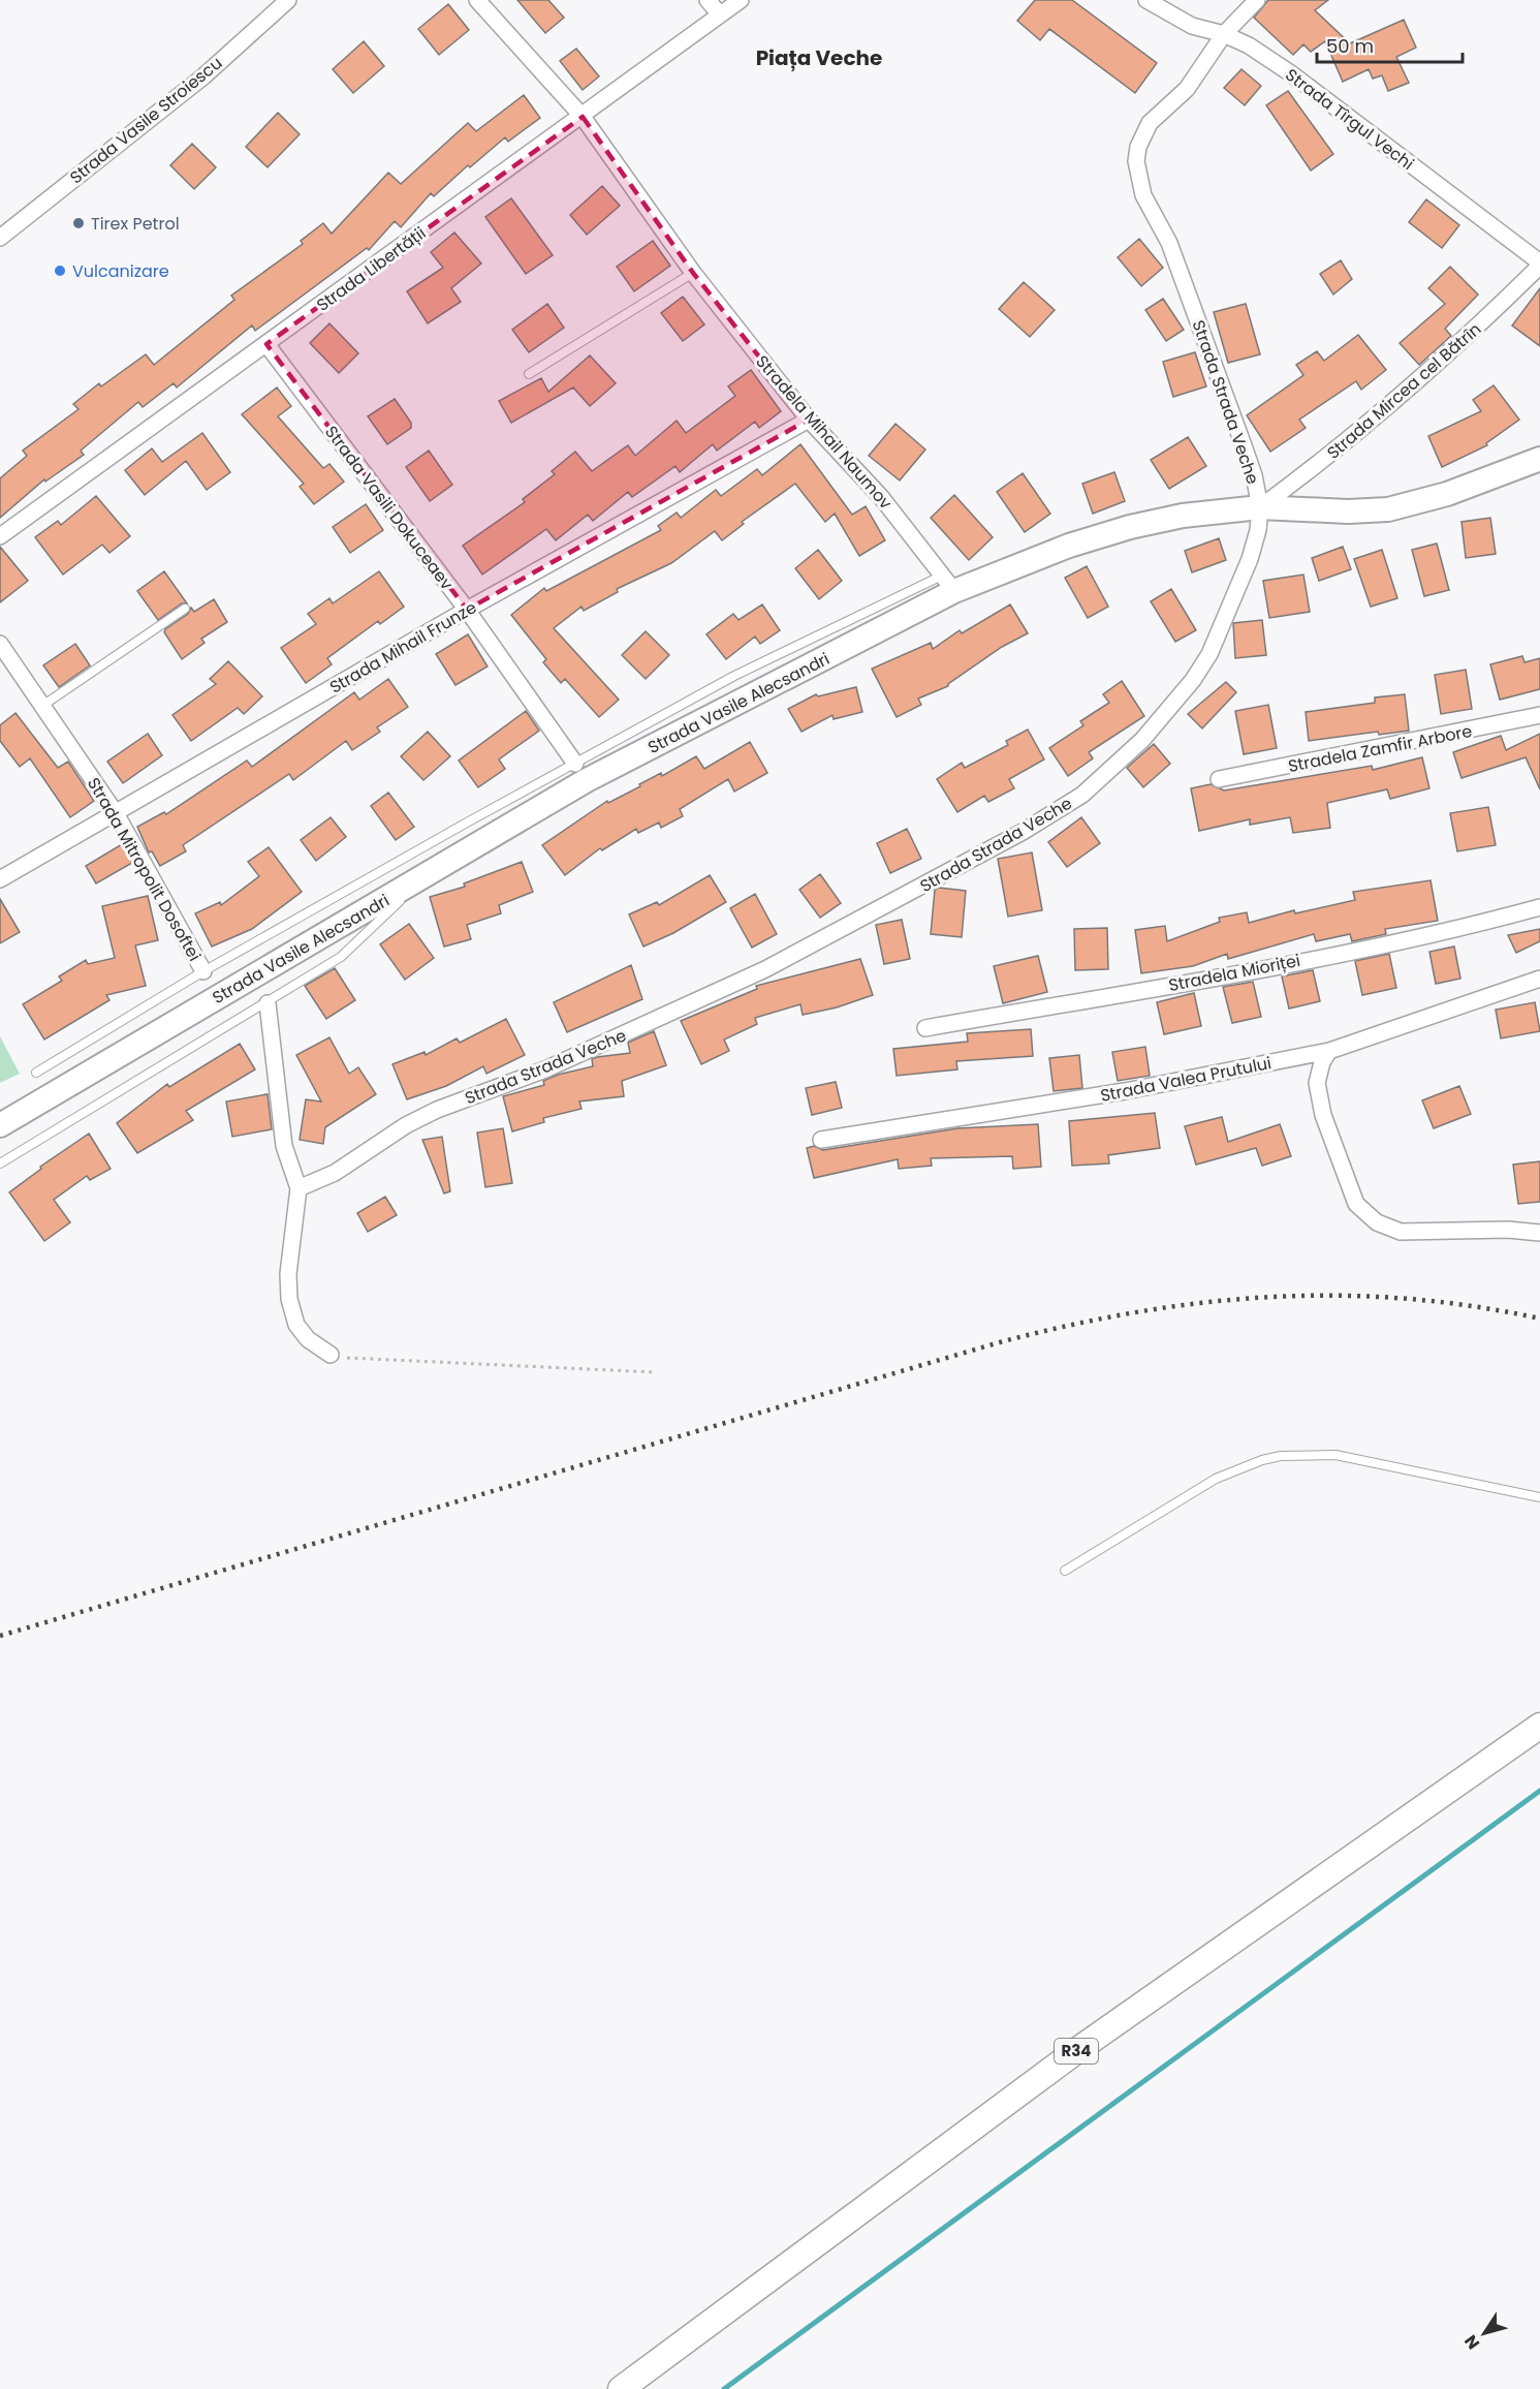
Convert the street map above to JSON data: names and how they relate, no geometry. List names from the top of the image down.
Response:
{
  "streets": {
    "main road": ["Strada Vasile Alecsandri", "R34"],
    "street": [
      "Strada Tîrgul Vechi",
      "Strada Vasile Stroiescu",
      "Strada Libertății",
      "Strada Mircea cel Bătrîn",
      "Strada Strada Veche",
      "Stradela Mihail Naumov",
      "Strada Vasili Dokuceaev",
      "Strada Mihail Frunze",
      "Stradela Zamfir Arbore",
      "Strada Mitropolit Dosoftei",
      "Stradela Mioriței",
      "Strada Valea Prutului"
    ]
  },
  "crossings": [
    ["Strada Tîrgul Vechi", "Strada Mircea cel Bătrîn"],
    ["Strada Tîrgul Vechi", "Strada Strada Veche"],
    ["Strada Libertății", "Stradela Mihail Naumov"],
    ["Strada Libertății", "Strada Vasili Dokuceaev"],
    ["Strada Mircea cel Bătrîn", "Strada Strada Veche"],
    ["Strada Mircea cel Bătrîn", "Strada Vasile Alecsandri"],
    ["Strada Strada Veche", "Strada Vasile Alecsandri"],
    ["Stradela Mihail Naumov", "Strada Mihail Frunze"],
    ["Stradela Mihail Naumov", "Strada Vasile Alecsandri"],
    ["Strada Vasili Dokuceaev", "Strada Mihail Frunze"],
    ["Strada Mihail Frunze", "Strada Mitropolit Dosoftei"]
  ],
  "districts": ["Piața Veche"],
  "places": ["Tirex Petrol", "Vulcanizare"],
  "scale_bar": "50 m",
  "north": "bottom left"
}
